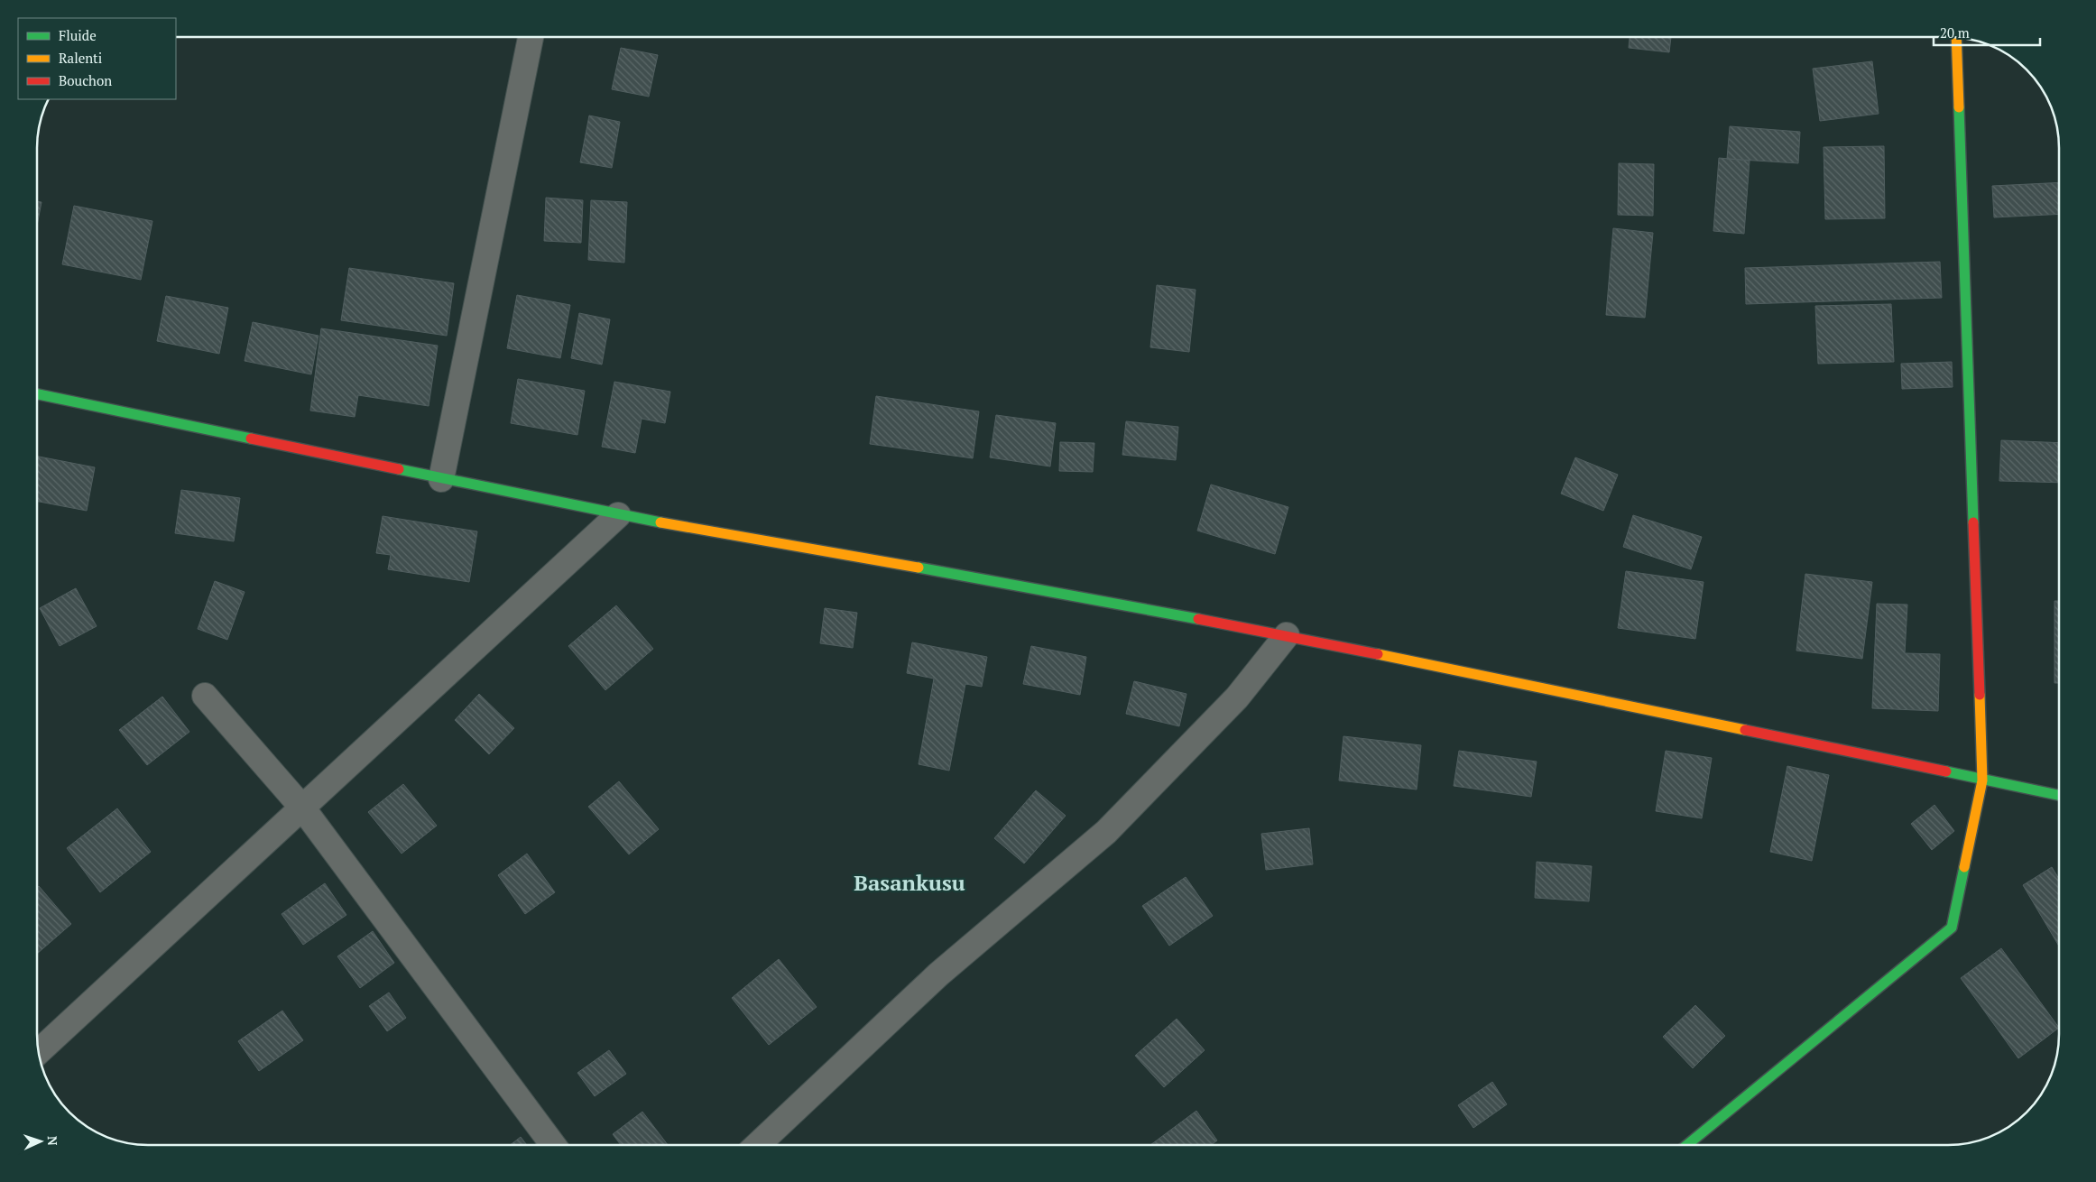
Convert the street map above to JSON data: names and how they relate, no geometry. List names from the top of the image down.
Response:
{
  "districts": ["Basankusu"],
  "legend": ["Fluide", "Ralenti", "Bouchon"],
  "scale_bar": "20 m",
  "north": "right"
}
